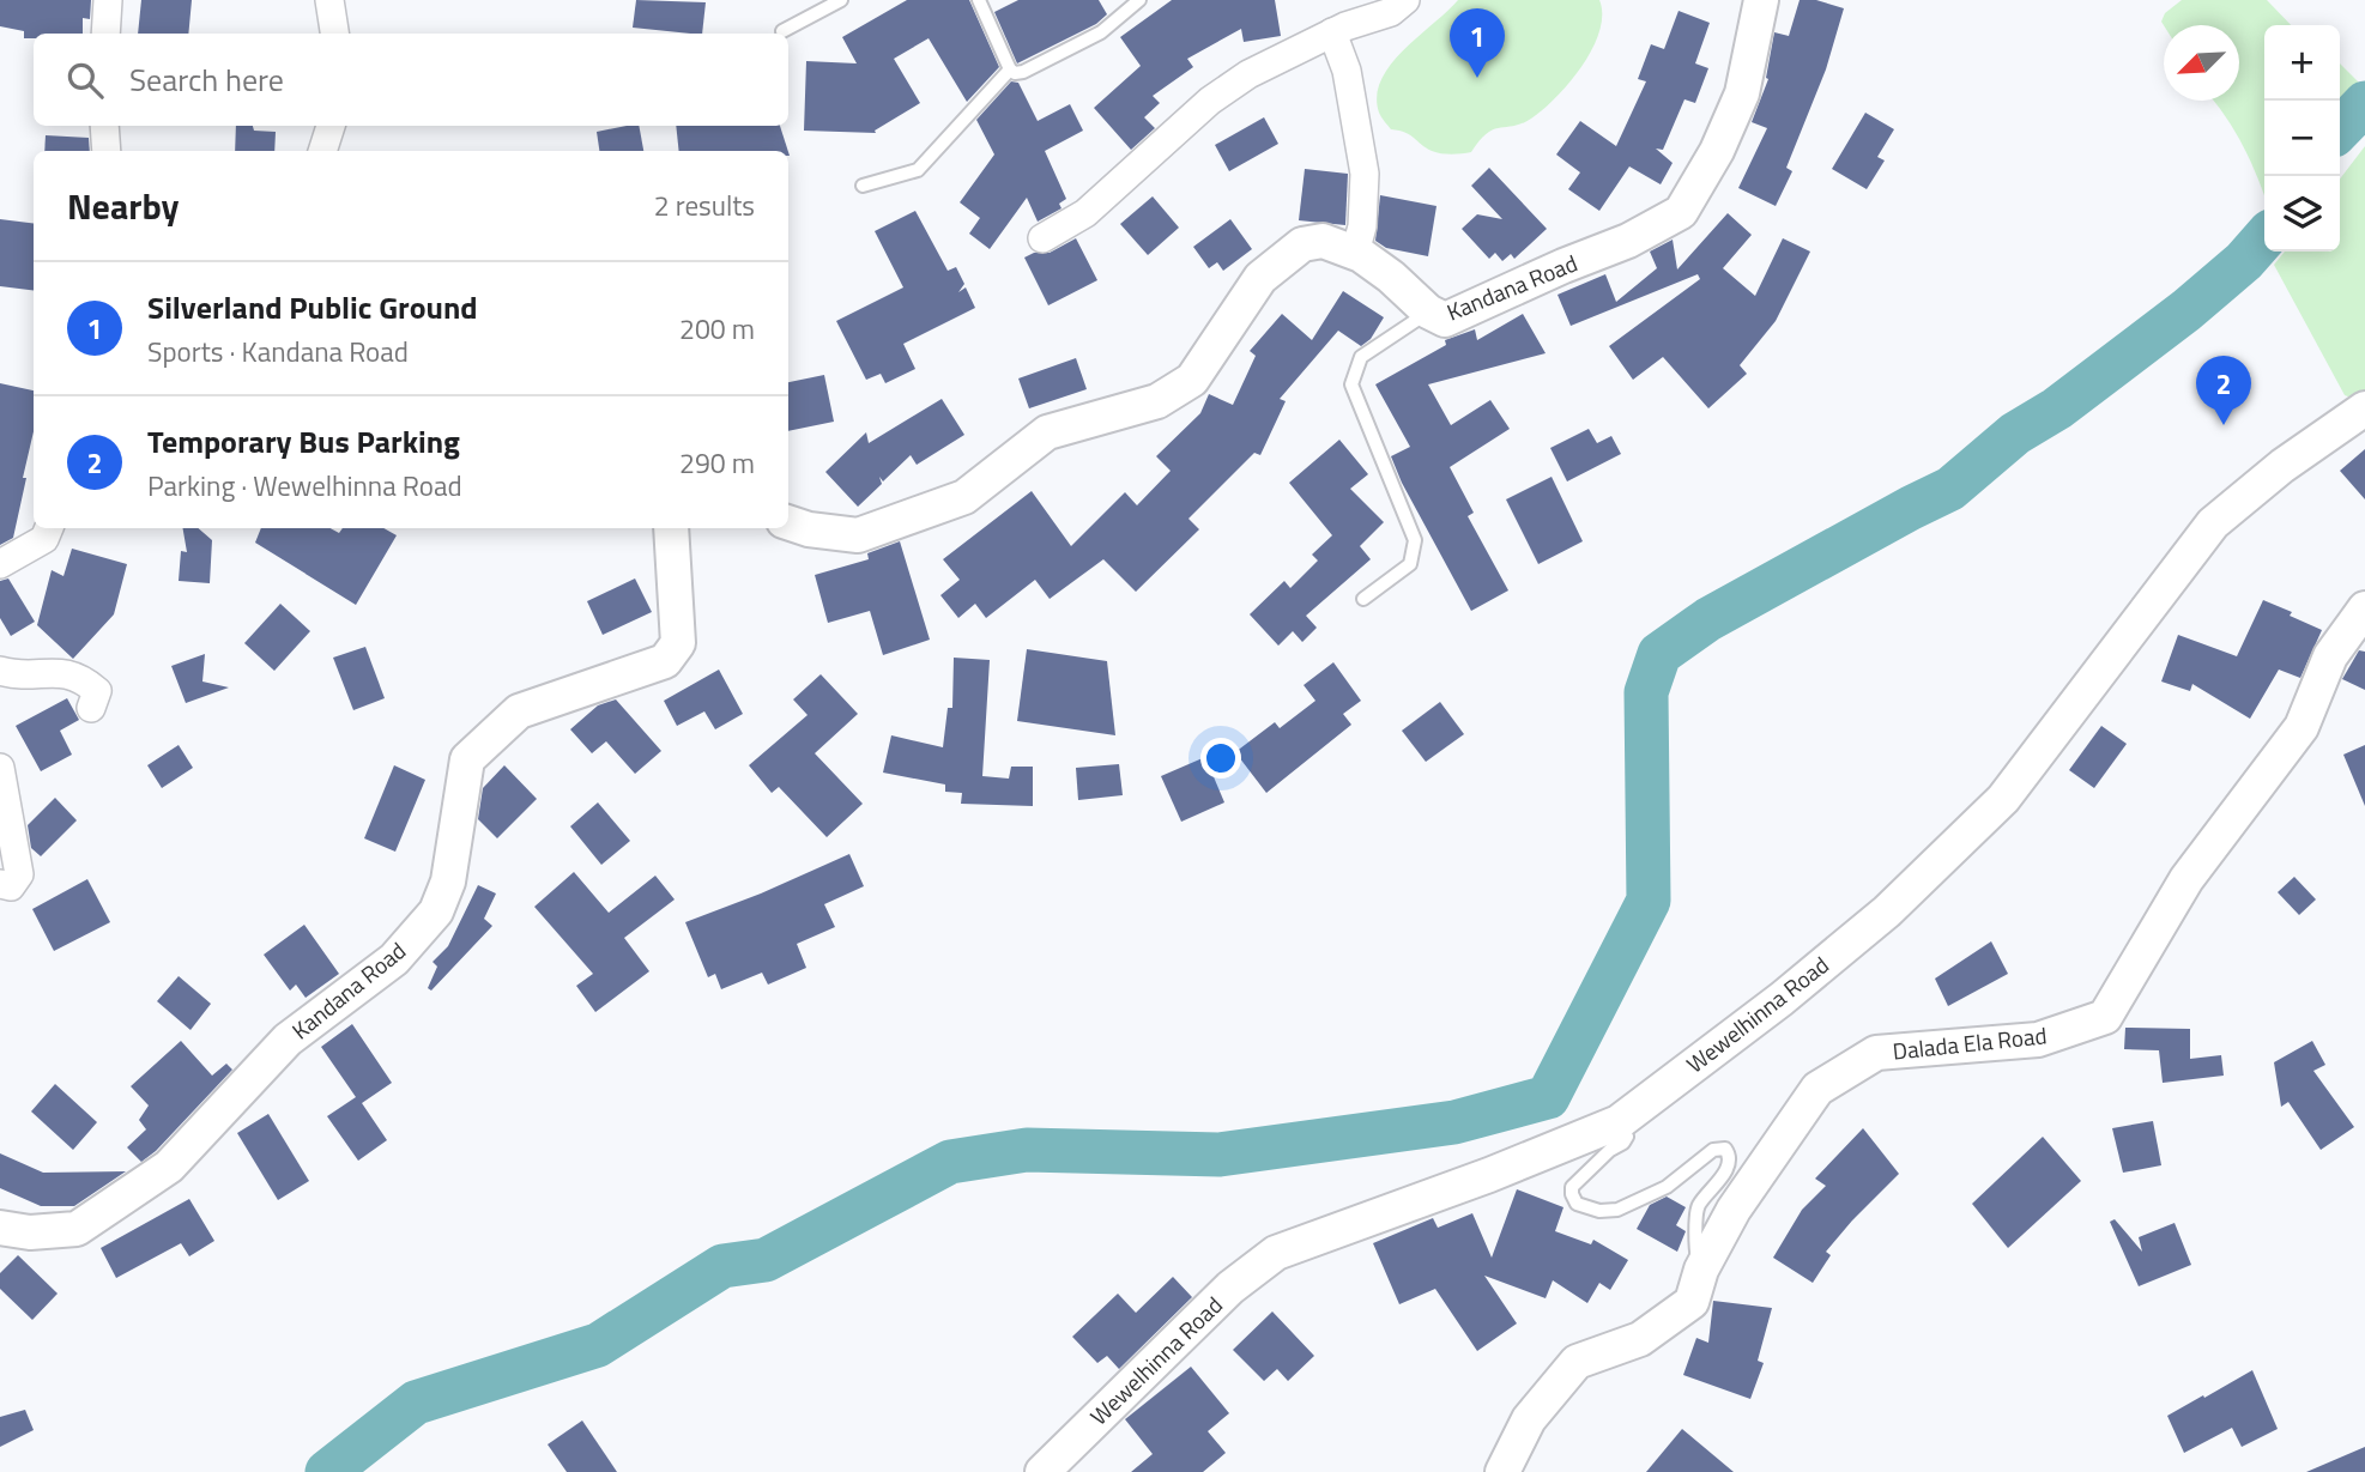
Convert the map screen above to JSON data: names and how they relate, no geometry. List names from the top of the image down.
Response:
{
  "streets": {
    "street": ["Kandana Road", "Wewelhinna Road", "Dalada Ela Road"]
  },
  "north": "bottom left",
  "page": {
    "pins": ["1", "2"],
    "map_buttons": ["+", "−"],
    "search": "Search here",
    "heading": ["Nearby", "2 results"],
    "list": [
      {
        "mark": "1",
        "name": "Silverland Public Ground",
        "note": "Sports · Kandana Road",
        "value": "200 m"
      },
      {
        "mark": "2",
        "name": "Temporary Bus Parking",
        "note": "Parking · Wewelhinna Road",
        "value": "290 m"
      }
    ]
  }
}
